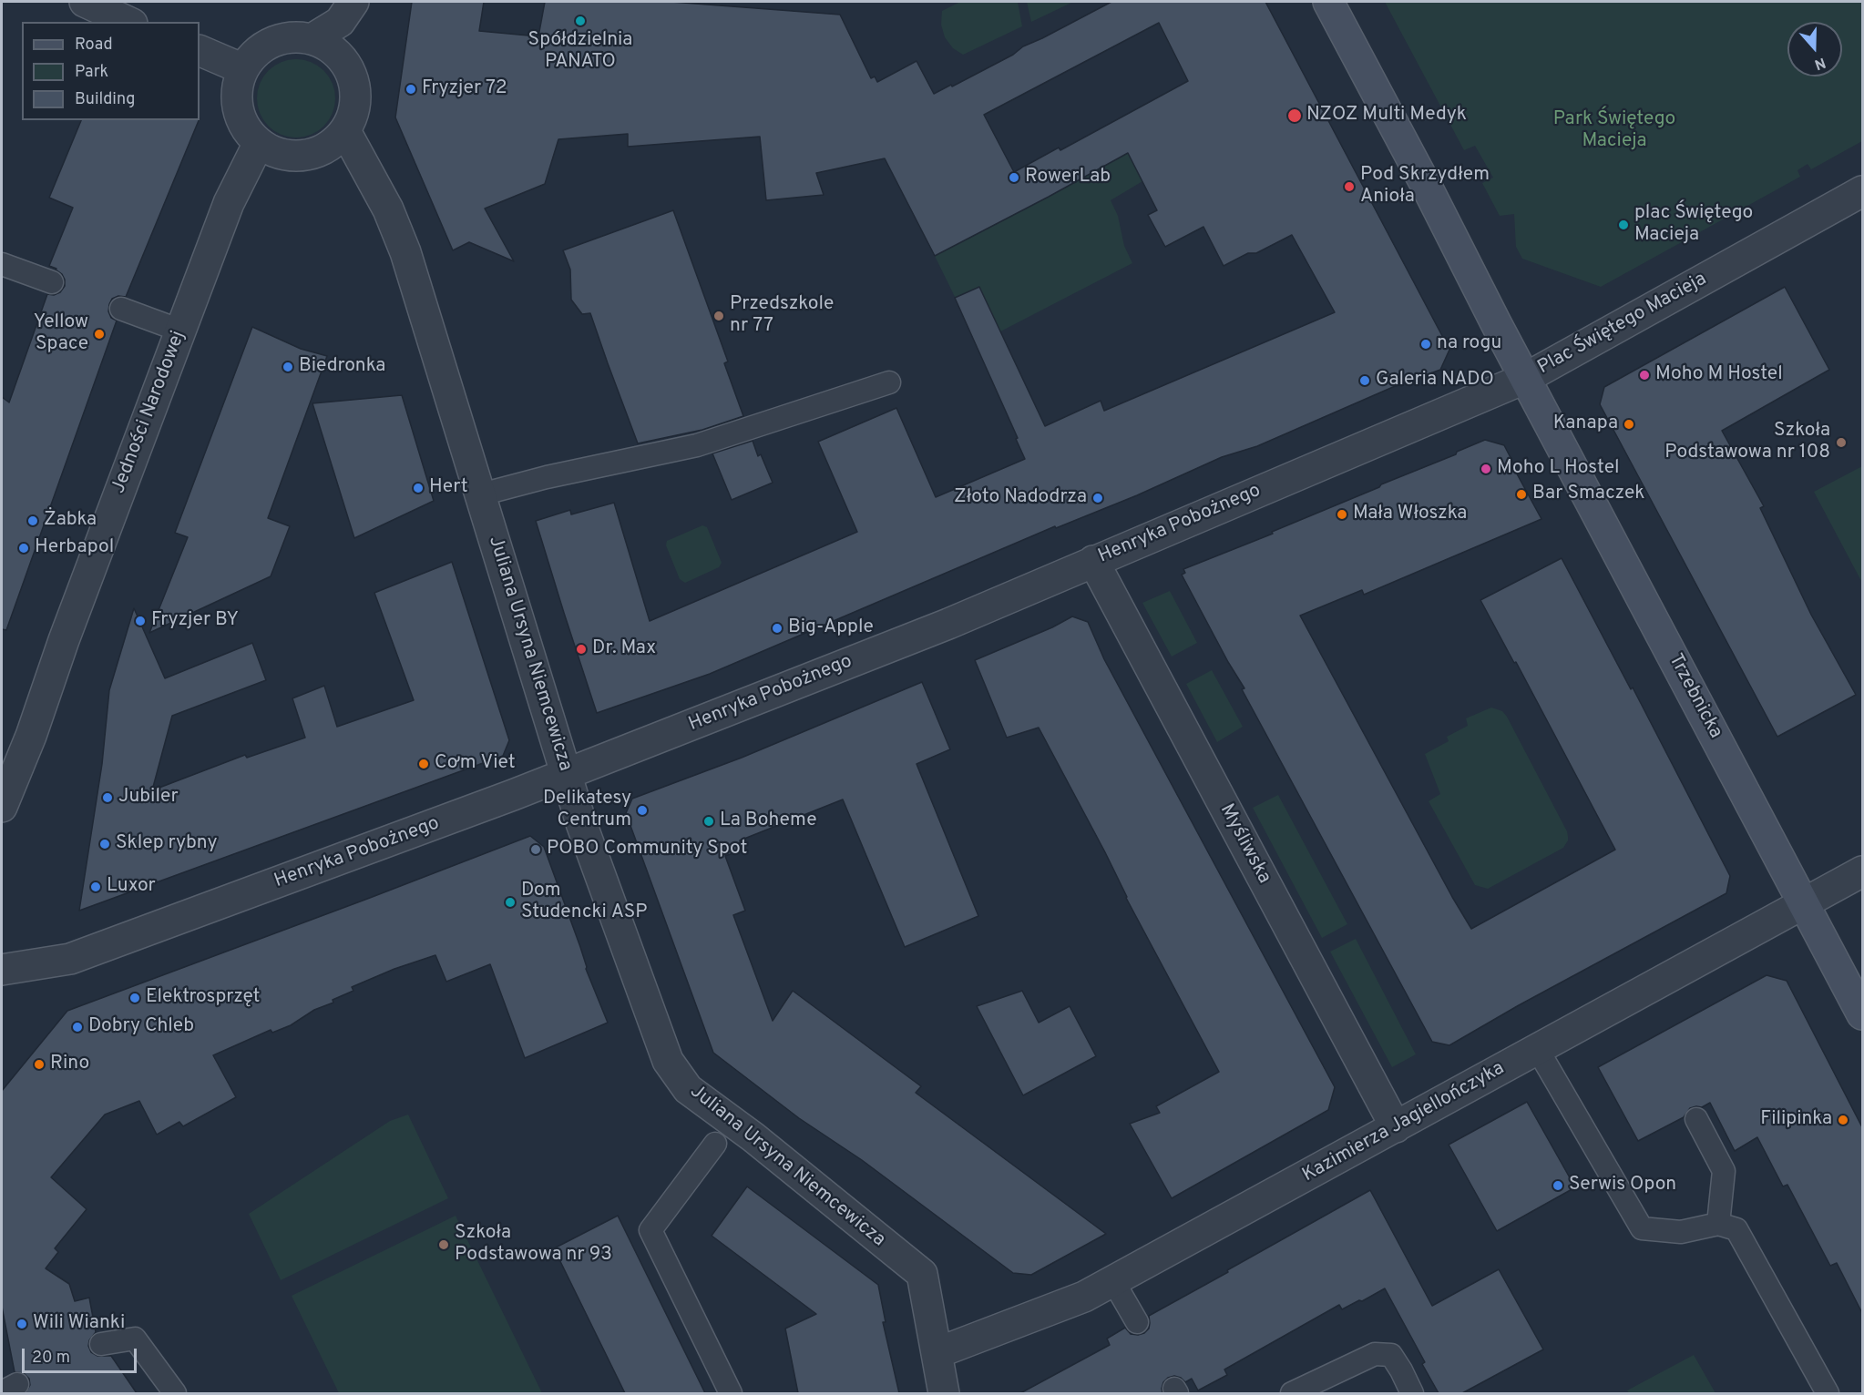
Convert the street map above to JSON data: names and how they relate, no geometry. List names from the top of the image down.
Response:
{
  "streets": {
    "street": [
      "Plac Świętego Macieja",
      "Jedności Narodowej",
      "Henryka Pobożnego",
      "Juliana Ursyna Niemcewicza",
      "Trzebnicka",
      "Myśliwska",
      "Kazimierza Jagiellończyka"
    ]
  },
  "crossings": [
    ["Plac Świętego Macieja", "Henryka Pobożnego"],
    ["Plac Świętego Macieja", "Trzebnicka"],
    ["Jedności Narodowej", "Juliana Ursyna Niemcewicza"],
    ["Henryka Pobożnego", "Juliana Ursyna Niemcewicza"],
    ["Henryka Pobożnego", "Trzebnicka"],
    ["Henryka Pobożnego", "Myśliwska"],
    ["Juliana Ursyna Niemcewicza", "Kazimierza Jagiellończyka"],
    ["Trzebnicka", "Kazimierza Jagiellończyka"],
    ["Myśliwska", "Kazimierza Jagiellończyka"]
  ],
  "parks": ["Park Świętego Macieja"],
  "places": [
    "Spółdzielnia PANATO",
    "Fryzjer 72",
    "NZOZ Multi Medyk",
    "RowerLab",
    "Pod Skrzydłem Anioła",
    "plac Świętego Macieja",
    "Przedszkole nr 77",
    "Yellow Space",
    "na rogu",
    "Biedronka",
    "Moho M Hostel",
    "Galeria NADO",
    "Kanapa",
    "Szkoła Podstawowa nr 108",
    "Moho L Hostel",
    "Hert",
    "Bar Smaczek",
    "Złoto Nadodrza",
    "Mała Włoszka",
    "Żabka",
    "Herbapol",
    "Fryzjer BY",
    "Big-Apple",
    "Dr. Max",
    "Cơm Viet",
    "Jubiler",
    "Delikatesy Centrum",
    "La Boheme",
    "Sklep rybny",
    "POBO Community Spot",
    "Luxor",
    "Dom Studencki ASP",
    "Elektrosprzęt",
    "Dobry Chleb",
    "Rino",
    "Filipinka",
    "Serwis Opon",
    "Szkoła Podstawowa nr 93",
    "Wili Wianki"
  ],
  "legend": ["Road", "Park", "Building"],
  "scale_bar": "20 m",
  "north": "bottom"
}
